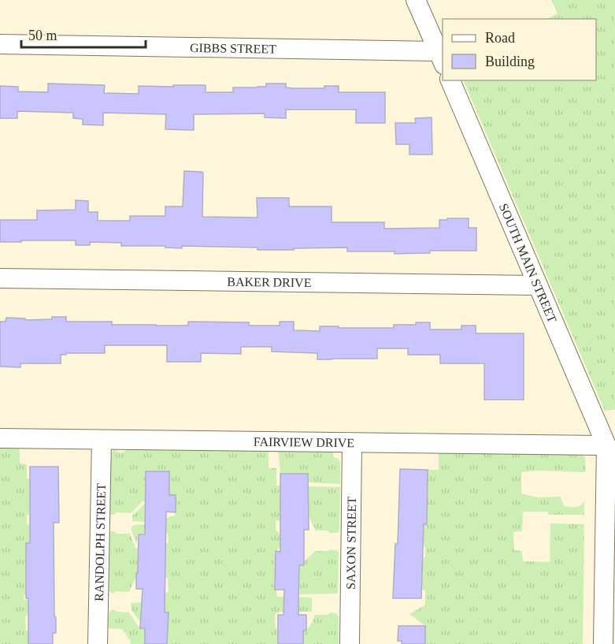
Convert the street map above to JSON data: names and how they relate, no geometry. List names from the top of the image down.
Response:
{
  "streets": {
    "street": [
      "GIBBS STREET",
      "SOUTH MAIN STREET",
      "BAKER DRIVE",
      "FAIRVIEW DRIVE",
      "RANDOLPH STREET",
      "SAXON STREET"
    ]
  },
  "crossings": [
    ["SOUTH MAIN STREET", "BAKER DRIVE"],
    ["SOUTH MAIN STREET", "FAIRVIEW DRIVE"],
    ["FAIRVIEW DRIVE", "RANDOLPH STREET"],
    ["FAIRVIEW DRIVE", "SAXON STREET"]
  ],
  "legend": ["Road", "Building"],
  "scale_bar": "50 m"
}
